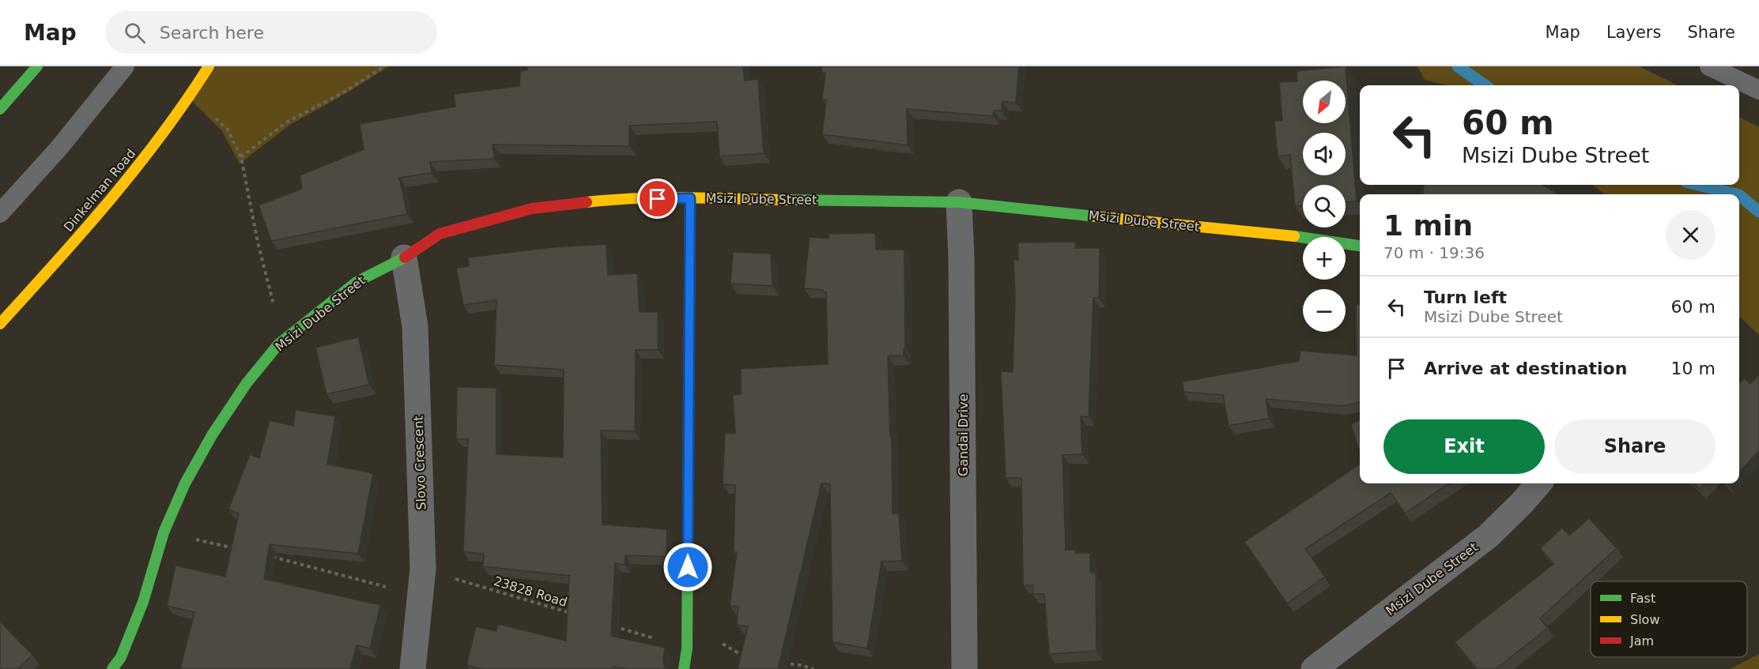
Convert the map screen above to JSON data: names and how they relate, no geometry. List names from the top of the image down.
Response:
{
  "streets": {
    "street": [
      "Dinkelman Road",
      "Msizi Dube Street",
      "Gandai Drive",
      "Slovo Crescent"
    ],
    "path": ["23828 Road"]
  },
  "crossings": [
    ["Msizi Dube Street", "Gandai Drive"],
    ["Msizi Dube Street", "Slovo Crescent"],
    ["Slovo Crescent", "23828 Road"]
  ],
  "legend": ["Fast", "Slow", "Jam"],
  "north": "bottom left",
  "page": {
    "header": "Map",
    "search": "Search here",
    "nav": ["Map", "Layers", "Share"],
    "map_buttons": ["+", "−"],
    "turn": ["60 m", "Msizi Dube Street"],
    "heading": ["1 min", "70 m · 19:36"],
    "list": [
      {
        "name": "Turn left",
        "note": "Msizi Dube Street",
        "value": "60 m"
      },
      {
        "name": "Arrive at destination",
        "value": "10 m"
      }
    ],
    "buttons": ["Exit", "Share"]
  }
}
